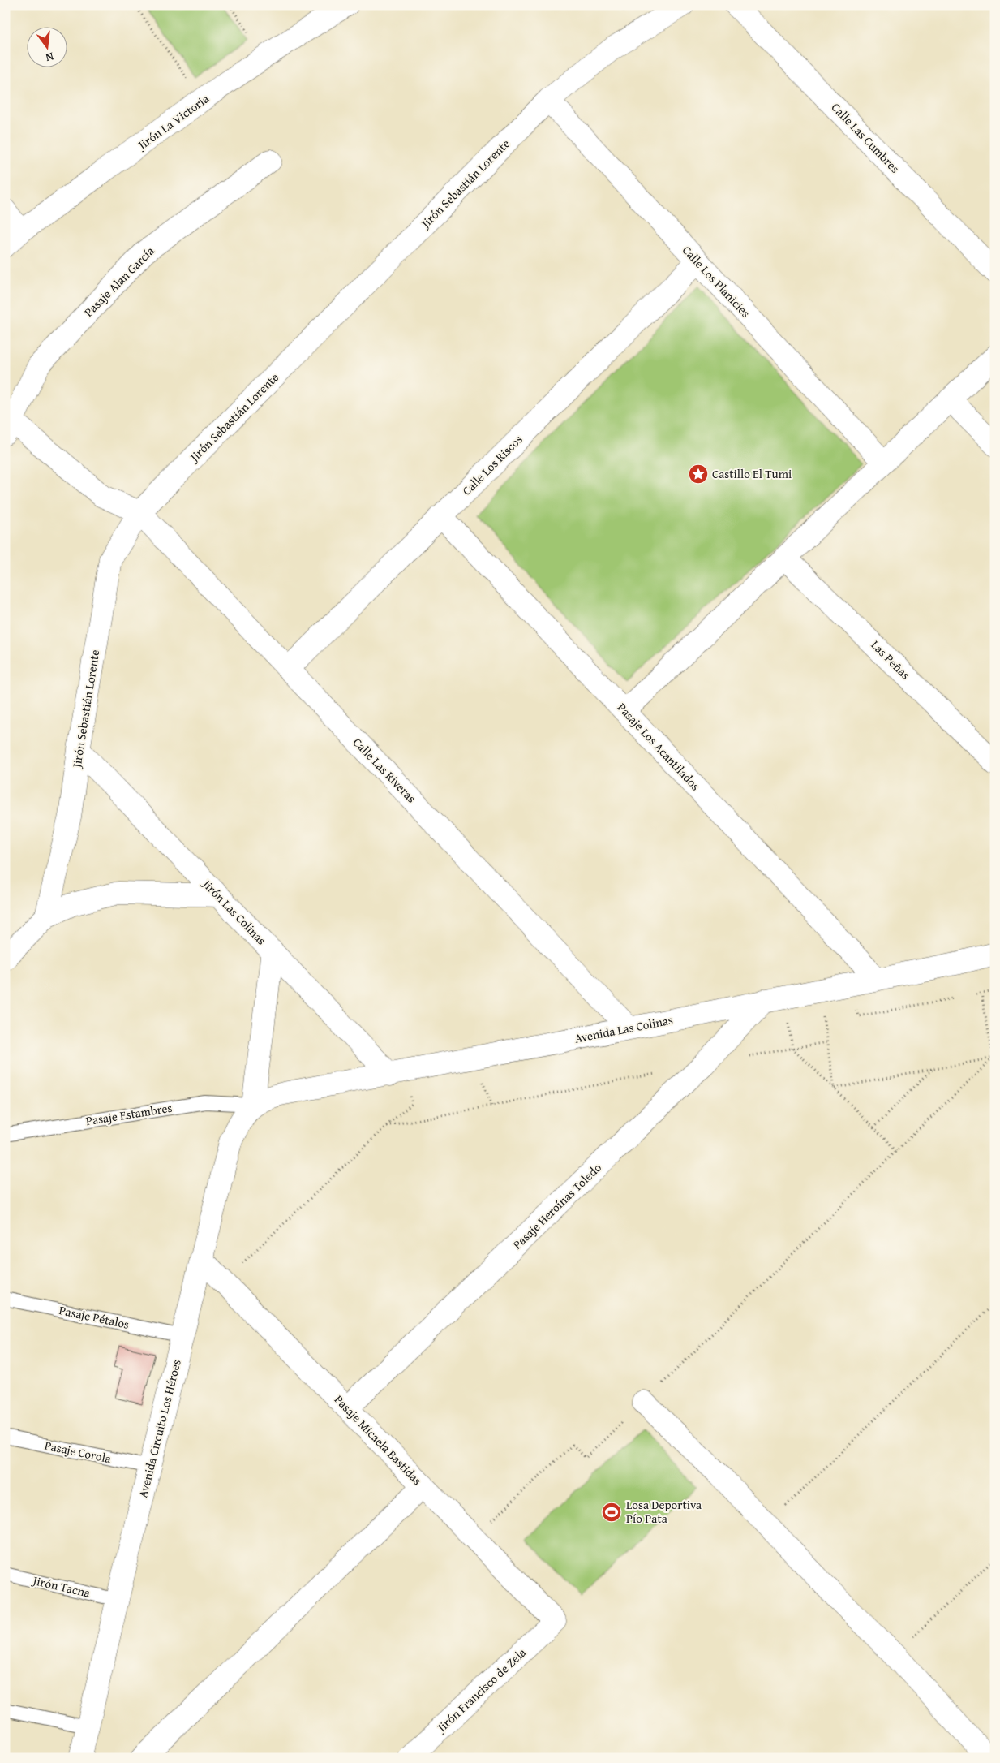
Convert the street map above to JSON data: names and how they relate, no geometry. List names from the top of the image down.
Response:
{
  "streets": {
    "street": [
      "Jirón La Victoria",
      "Calle Las Cumbres",
      "Jirón Sebastián Lorente",
      "Pasaje Alan García",
      "Calle Los Planicies",
      "Calle Los Riscos",
      "Las Peñas",
      "Pasaje Los Acantilados",
      "Calle Las Riveras",
      "Jirón Las Colinas",
      "Avenida Las Colinas",
      "Pasaje Heroínas Toledo",
      "Avenida Circuito Los Héroes",
      "Pasaje Micaela Bastidas",
      "Jirón Francisco de Zela"
    ],
    "lane": [
      "Pasaje Estambres",
      "Pasaje Pétalos",
      "Pasaje Corola",
      "Jirón Tacna"
    ]
  },
  "crossings": [
    ["Jirón Sebastián Lorente", "Calle Los Planicies"],
    ["Jirón Sebastián Lorente", "Calle Las Riveras"],
    ["Jirón Sebastián Lorente", "Jirón Las Colinas"],
    ["Calle Los Planicies", "Calle Los Riscos"],
    ["Calle Los Riscos", "Pasaje Los Acantilados"],
    ["Calle Los Riscos", "Calle Las Riveras"],
    ["Pasaje Los Acantilados", "Avenida Las Colinas"],
    ["Calle Las Riveras", "Avenida Las Colinas"],
    ["Jirón Las Colinas", "Avenida Las Colinas"],
    ["Avenida Las Colinas", "Pasaje Estambres"],
    ["Avenida Las Colinas", "Pasaje Heroínas Toledo"],
    ["Avenida Las Colinas", "Avenida Circuito Los Héroes"],
    ["Pasaje Estambres", "Avenida Circuito Los Héroes"],
    ["Pasaje Heroínas Toledo", "Pasaje Micaela Bastidas"],
    ["Pasaje Pétalos", "Avenida Circuito Los Héroes"],
    ["Avenida Circuito Los Héroes", "Pasaje Micaela Bastidas"],
    ["Avenida Circuito Los Héroes", "Pasaje Corola"],
    ["Avenida Circuito Los Héroes", "Jirón Tacna"],
    ["Pasaje Micaela Bastidas", "Jirón Francisco de Zela"]
  ],
  "places": {
    "place": ["Castillo El Tumi"],
    "sports": ["Losa Deportiva Pío Pata"]
  },
  "north": "bottom"
}
